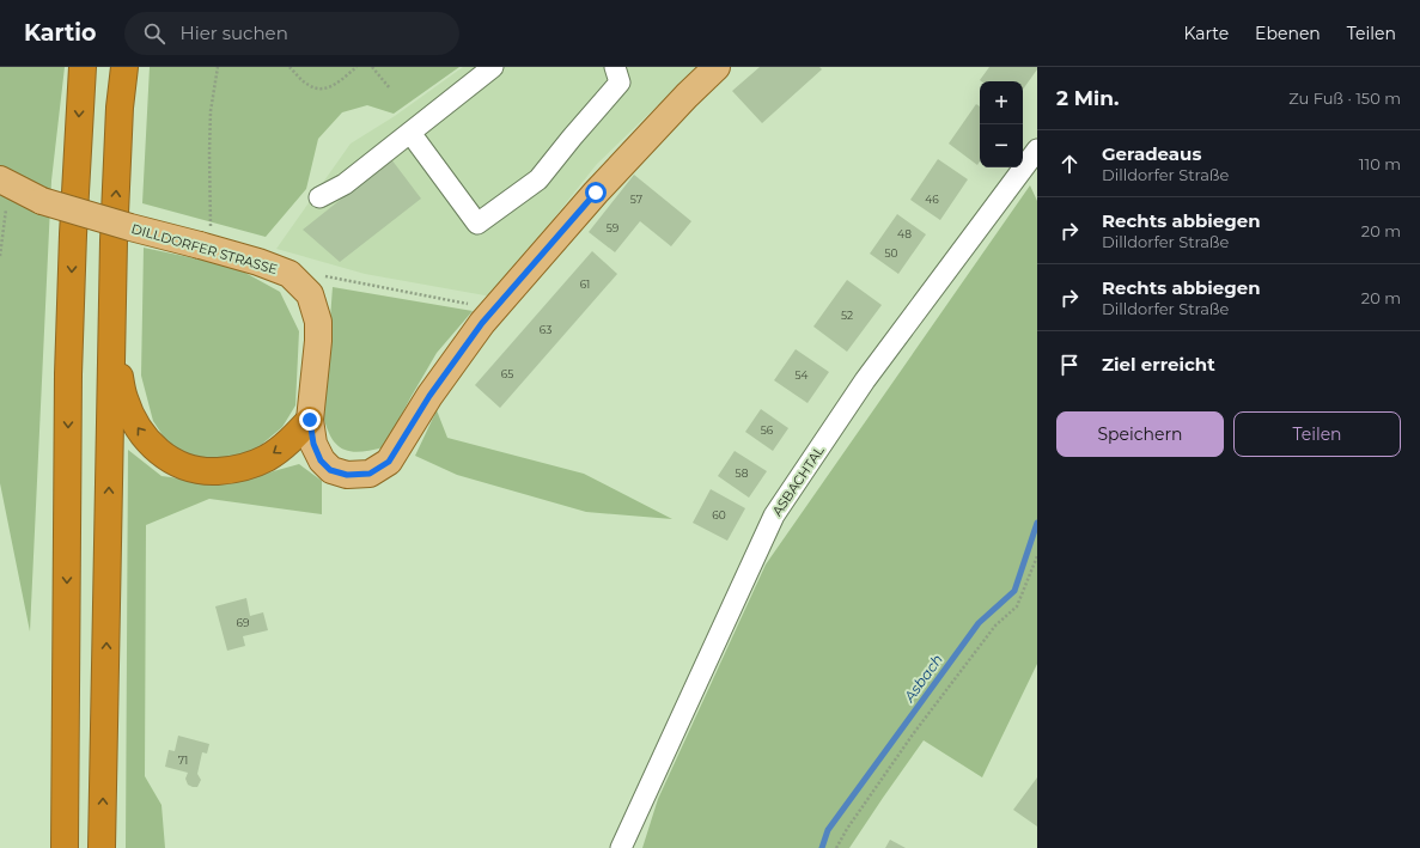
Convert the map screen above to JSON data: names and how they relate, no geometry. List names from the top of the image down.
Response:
{
  "streets": {
    "main road": ["DILLDORFER STRASSE"],
    "street": ["ASBACHTAL"]
  },
  "water": ["Asbach"],
  "house_numbers": [
    "57",
    "46",
    "59",
    "48",
    "50",
    "61",
    "52",
    "63",
    "65",
    "54",
    "56",
    "58",
    "60",
    "69",
    "71"
  ],
  "page": {
    "header": "Kartio",
    "search": "Hier suchen",
    "nav": ["Karte", "Ebenen", "Teilen"],
    "heading": ["2 Min.", "Zu Fuß · 150 m"],
    "map_buttons": ["+", "−"],
    "list": [
      ["Geradeaus", "Dilldorfer Straße", "110 m"],
      ["Rechts abbiegen", "Dilldorfer Straße", "20 m"],
      ["Rechts abbiegen", "Dilldorfer Straße", "20 m"],
      "Ziel erreicht"
    ],
    "buttons": ["Speichern", "Teilen"]
  }
}
